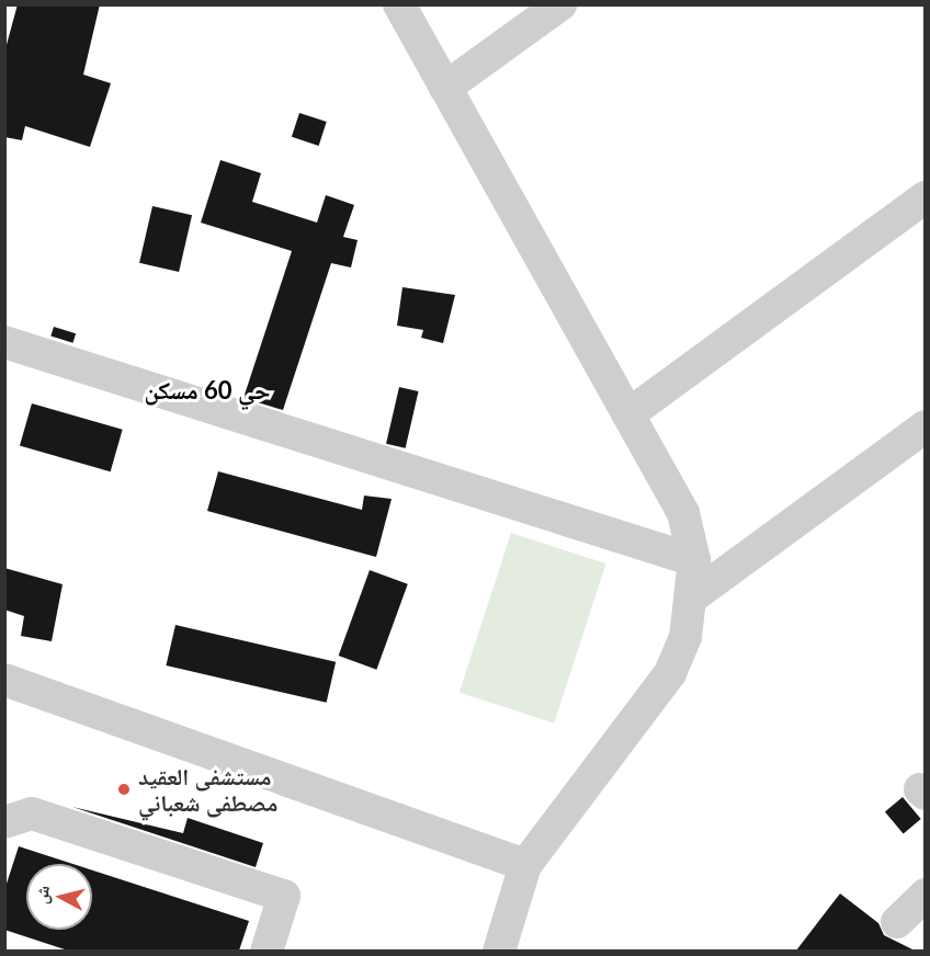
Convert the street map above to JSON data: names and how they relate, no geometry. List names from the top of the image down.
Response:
{
  "districts": ["حي 60 مسكن"],
  "places": ["مستشفى العقيد مصطفى شعباني"],
  "north": "left"
}
